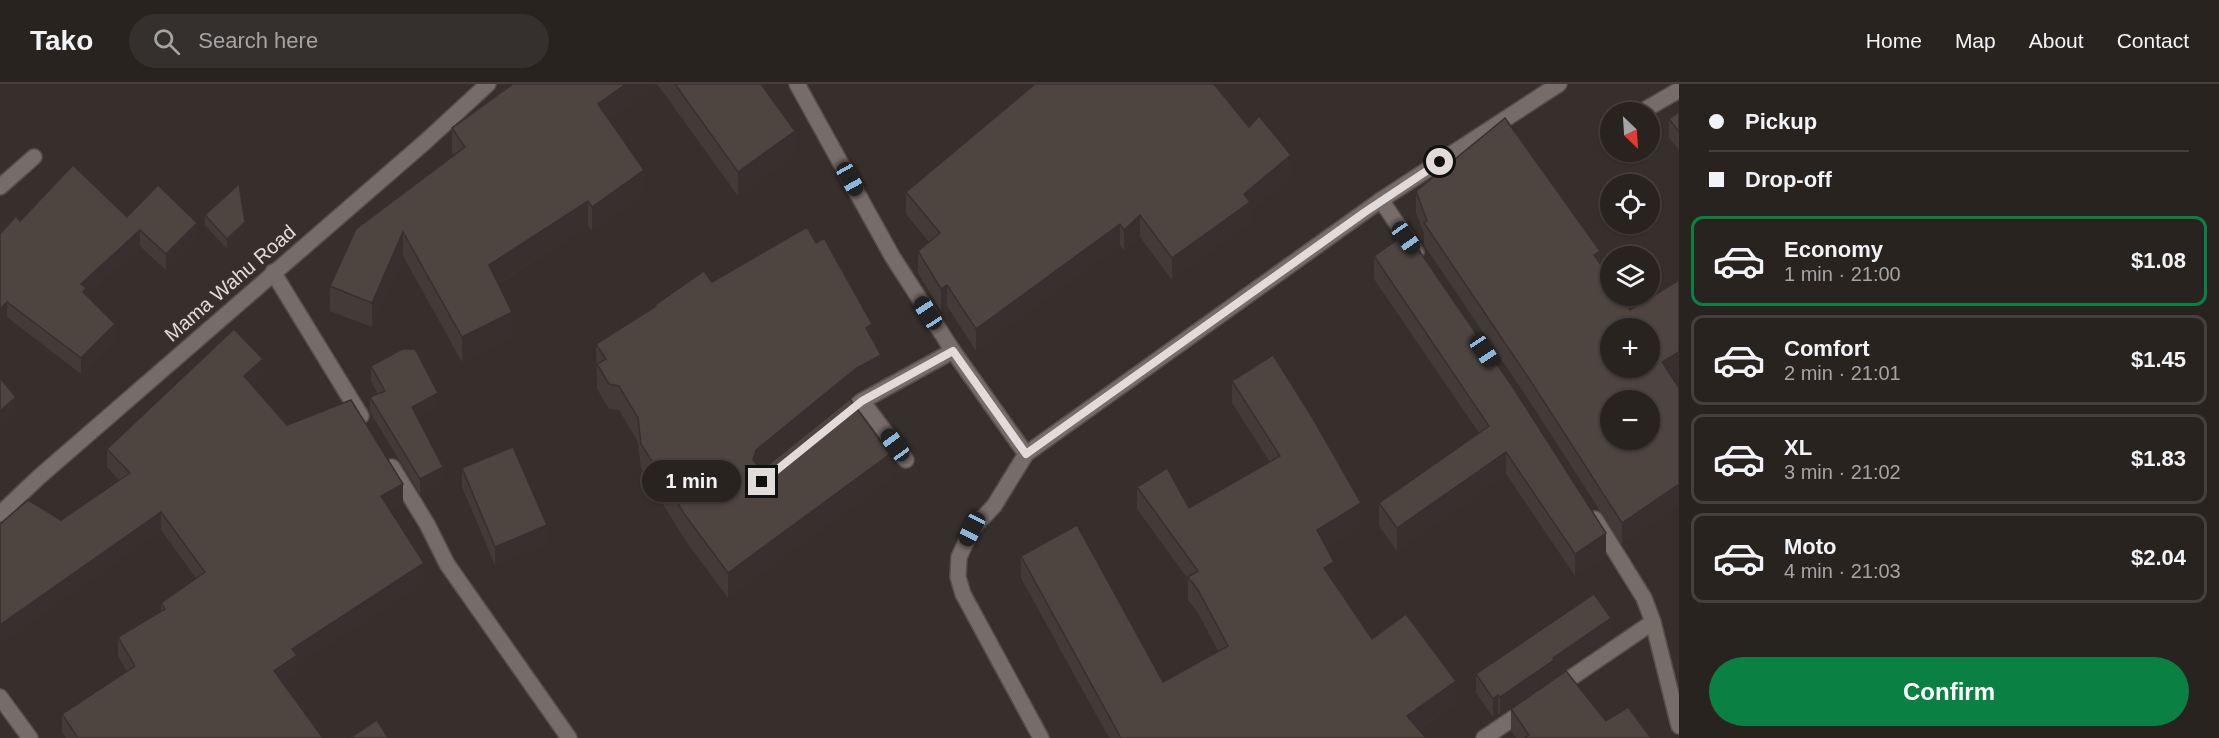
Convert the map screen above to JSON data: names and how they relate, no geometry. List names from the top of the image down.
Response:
{
  "streets": {
    "street": ["Mama Wahu Road"]
  },
  "north": "bottom right",
  "page": {
    "header": "Tako",
    "search": "Search here",
    "nav": [
      "Home",
      "Map",
      "About",
      "Contact"
    ],
    "banner": ["Pickup", "Drop-off"],
    "map_buttons": ["+", "−"],
    "list": [
      {
        "name": "Economy",
        "note": "1 min · 21:00",
        "value": "$1.08"
      },
      {
        "name": "Comfort",
        "note": "2 min · 21:01",
        "value": "$1.45"
      },
      {
        "name": "XL",
        "note": "3 min · 21:02",
        "value": "$1.83"
      },
      {
        "name": "Moto",
        "note": "4 min · 21:03",
        "value": "$2.04"
      }
    ],
    "bubble": "1 min",
    "buttons": "Confirm"
  }
}
